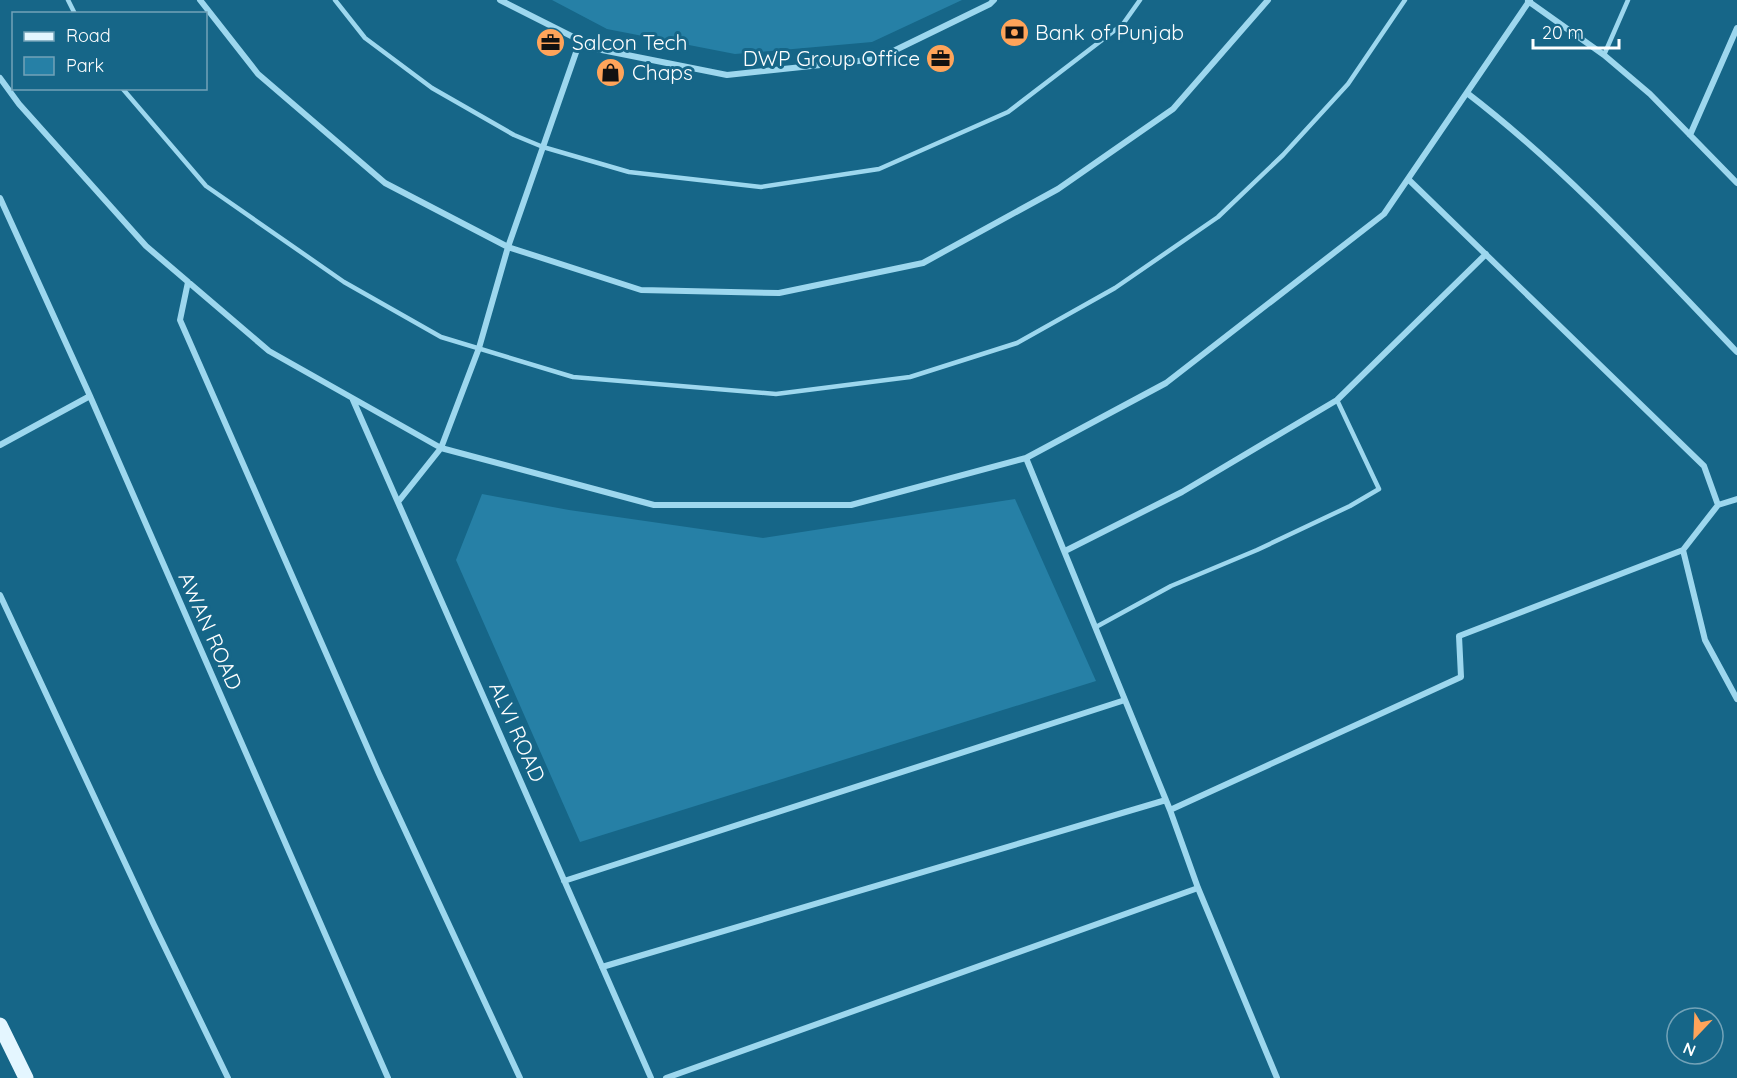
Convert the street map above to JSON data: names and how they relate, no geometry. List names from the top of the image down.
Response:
{
  "streets": {
    "street": ["AWAN ROAD", "ALVI ROAD"]
  },
  "places": {
    "bank": ["Bank of Punjab"],
    "office": ["Salcon Tech", "DWP Group Office"],
    "shop": ["Chaps"]
  },
  "legend": ["Road", "Park"],
  "scale_bar": "20 m",
  "north": "bottom left"
}
